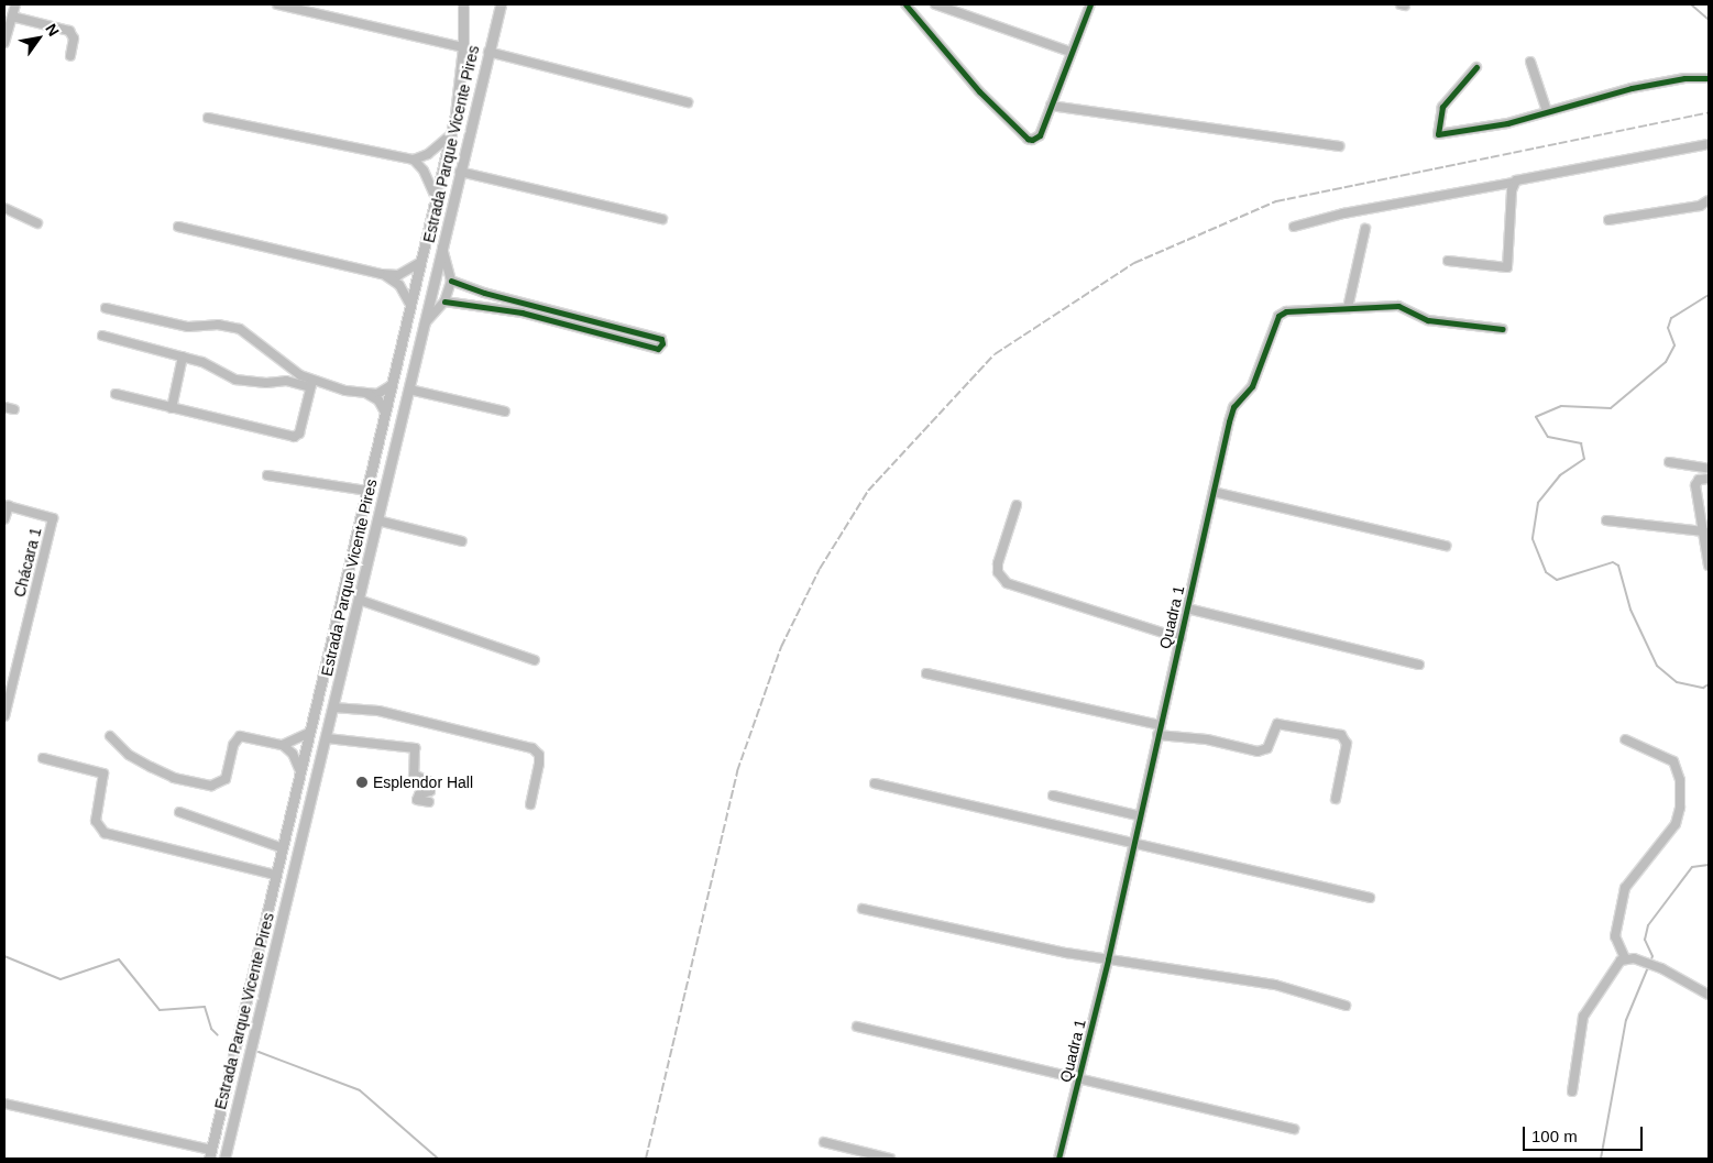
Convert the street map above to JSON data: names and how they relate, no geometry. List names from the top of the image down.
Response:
{
  "streets": {
    "main road": ["Estrada Parque Vicente Pires"],
    "street": ["Chácara 1", "Quadra 1"]
  },
  "places": ["Esplendor Hall"],
  "scale_bar": "100 m",
  "north": "top right"
}
